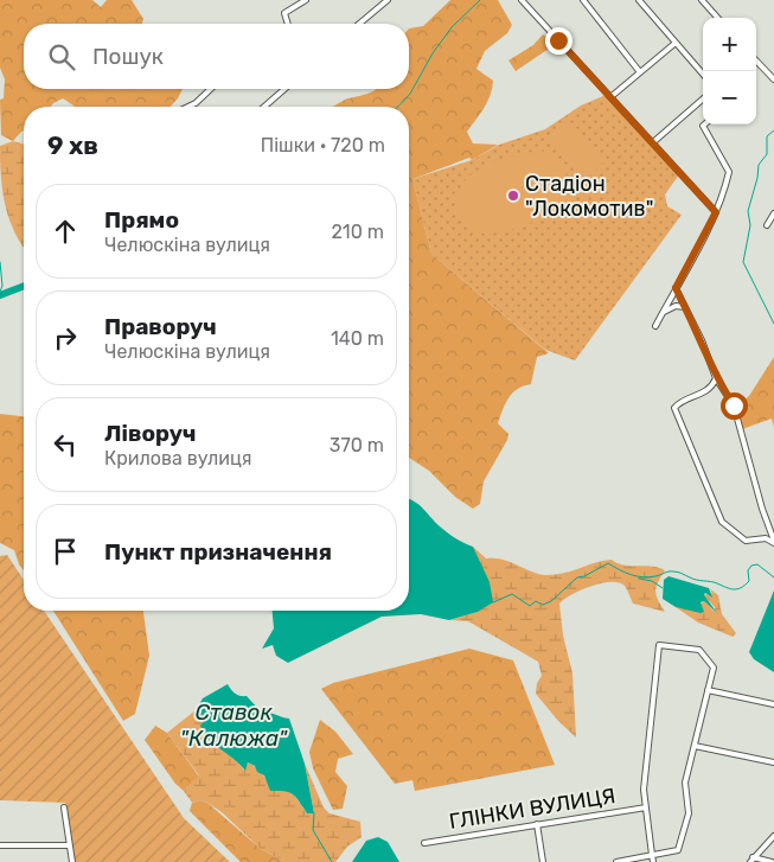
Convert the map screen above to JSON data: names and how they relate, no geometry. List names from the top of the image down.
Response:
{
  "streets": {
    "street": ["ГЛІНКИ ВУЛИЦЯ"]
  },
  "water": ["Ставок \"Калюжа\""],
  "places": ["Стадіон \"Локомотив\""],
  "page": {
    "map_buttons": ["+", "−"],
    "search": "Пошук",
    "heading": ["9 хв", "Пішки · 720 m"],
    "list": [
      ["Прямо", "Челюскіна вулиця", "210 m"],
      ["Праворуч", "Челюскіна вулиця", "140 m"],
      ["Ліворуч", "Крилова вулиця", "370 m"],
      "Пункт призначення"
    ]
  }
}
